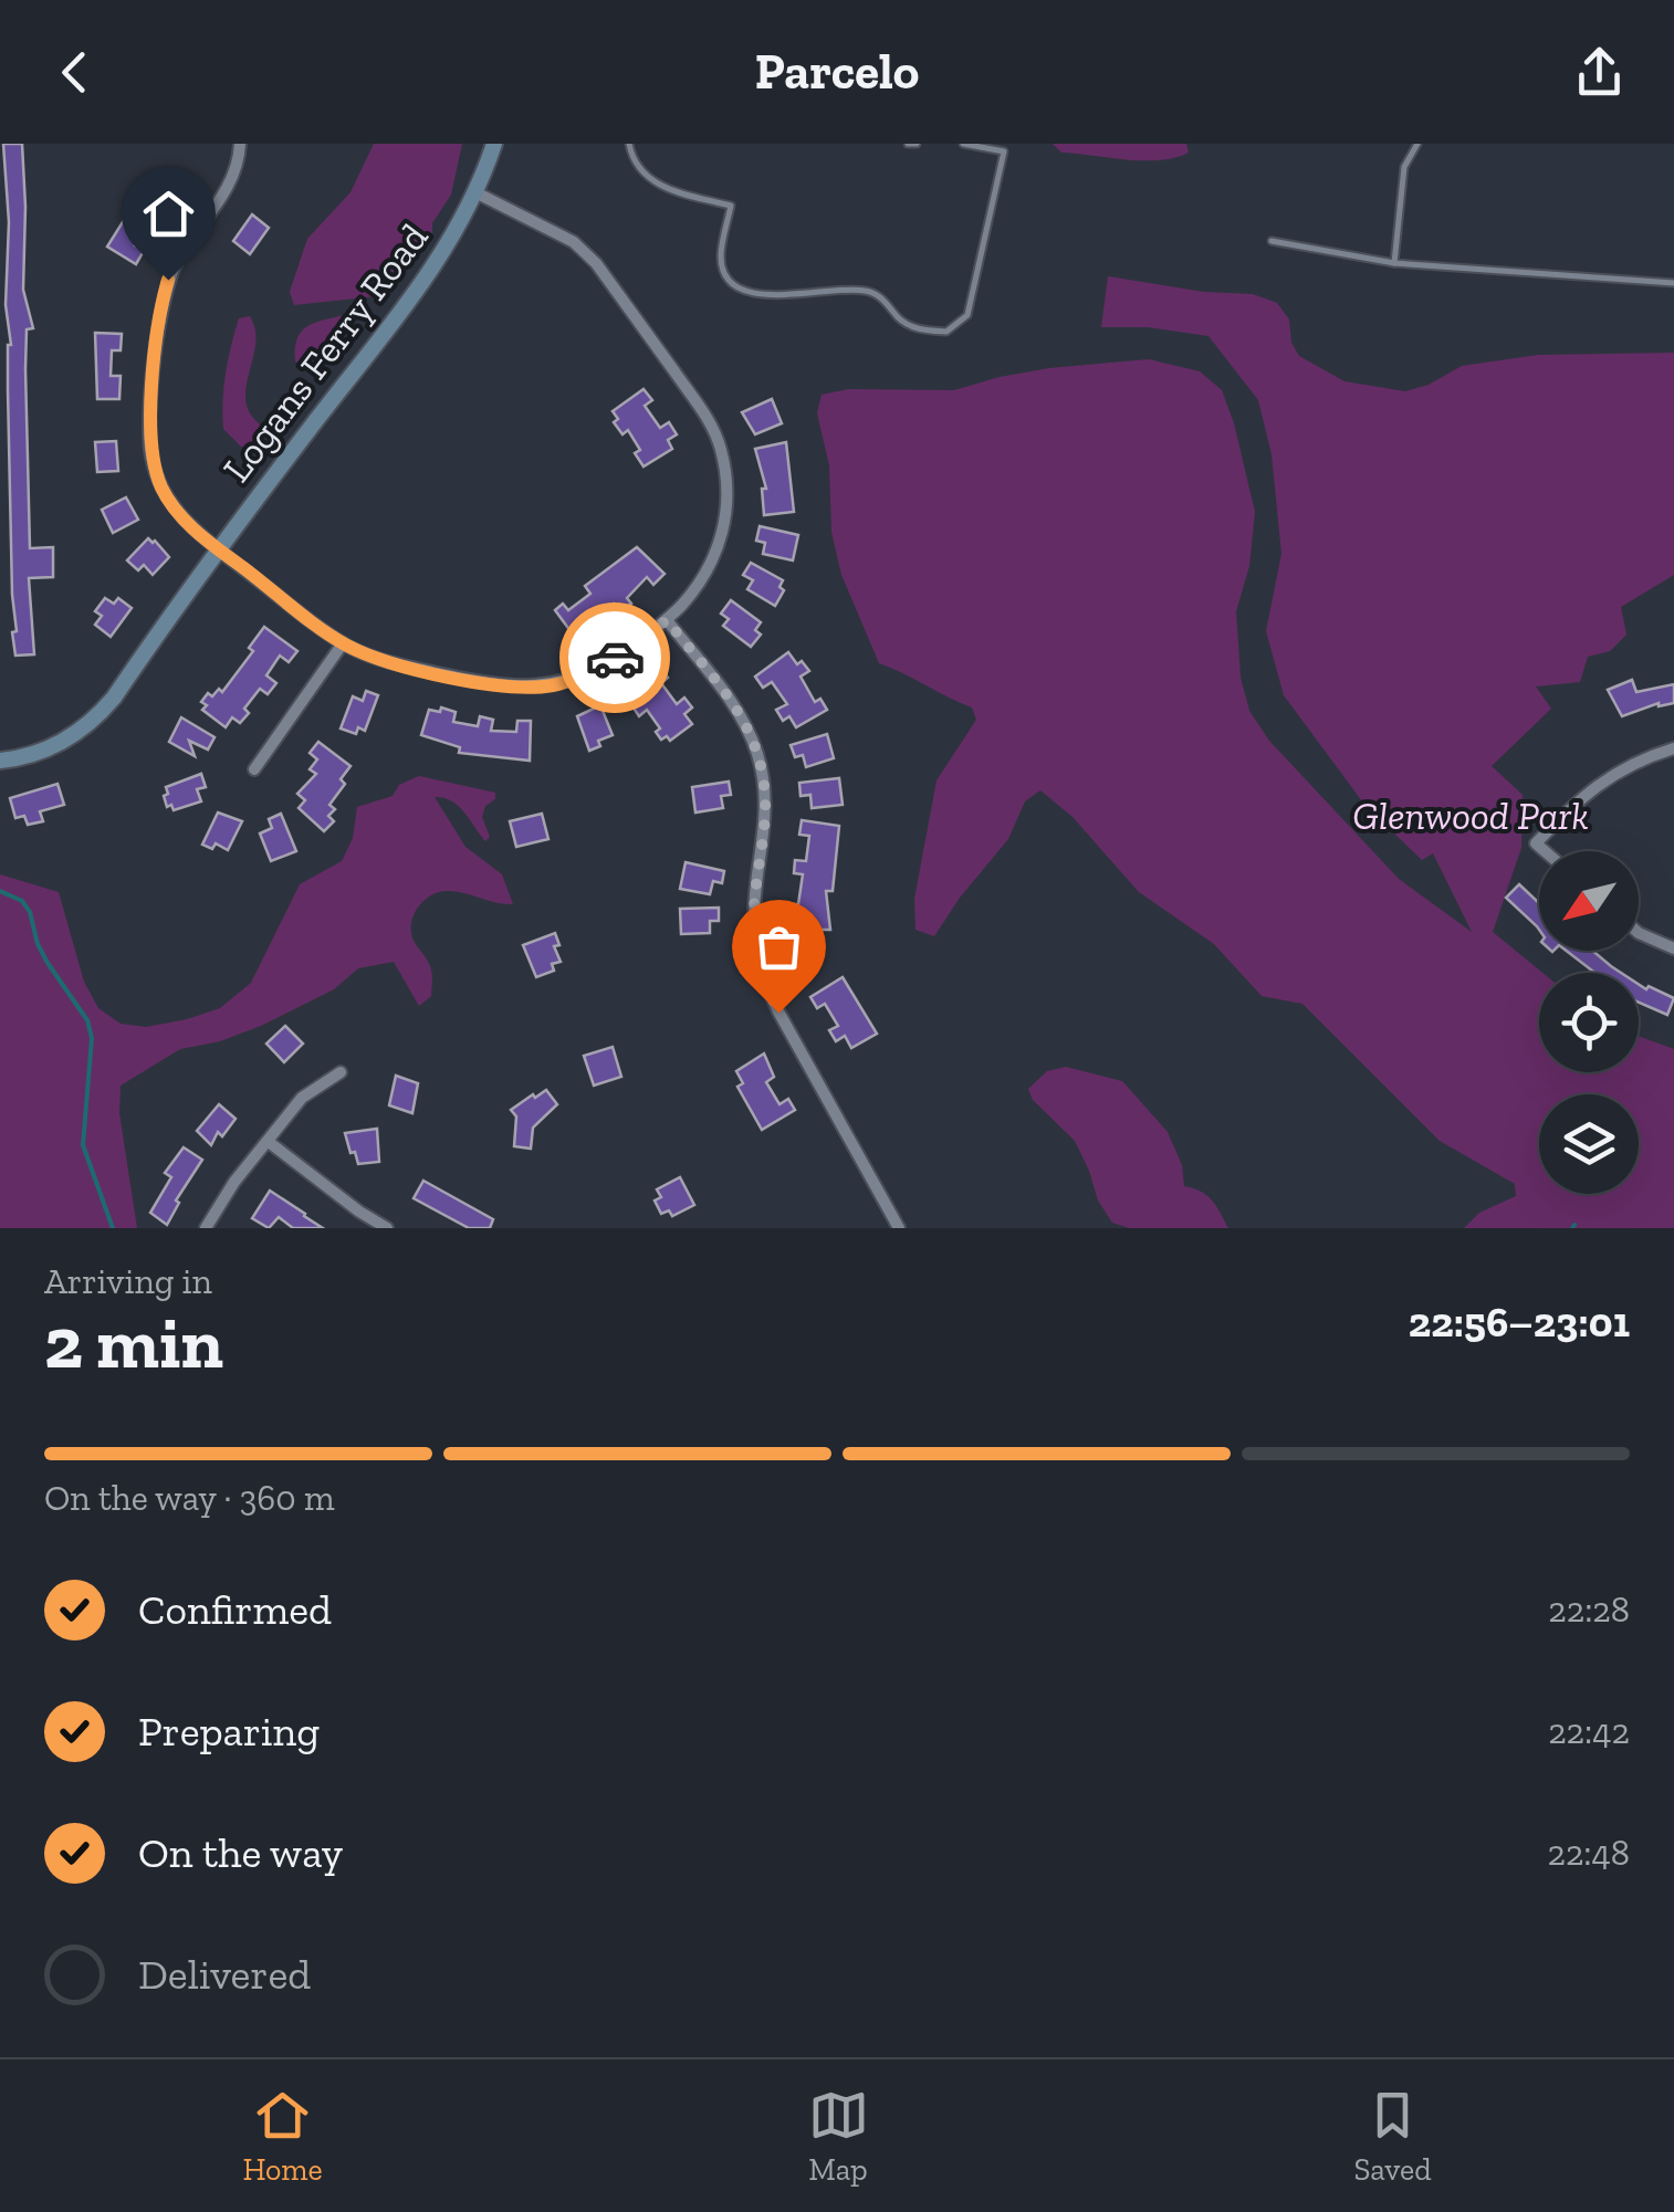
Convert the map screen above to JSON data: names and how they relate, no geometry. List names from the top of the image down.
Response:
{
  "streets": {
    "street": ["Logans Ferry Road"]
  },
  "parks": ["Glenwood Park"],
  "north": "bottom left",
  "page": {
    "header": "Parcelo",
    "heading": ["2 min", "Arriving in", "22:56–23:01"],
    "bar": "On the way · 360 m",
    "list": [
      ["Confirmed", "22:28"],
      ["Preparing", "22:42"],
      ["On the way", "22:48"],
      "Delivered"
    ],
    "tabs": ["Home", "Map", "Saved"]
  }
}
